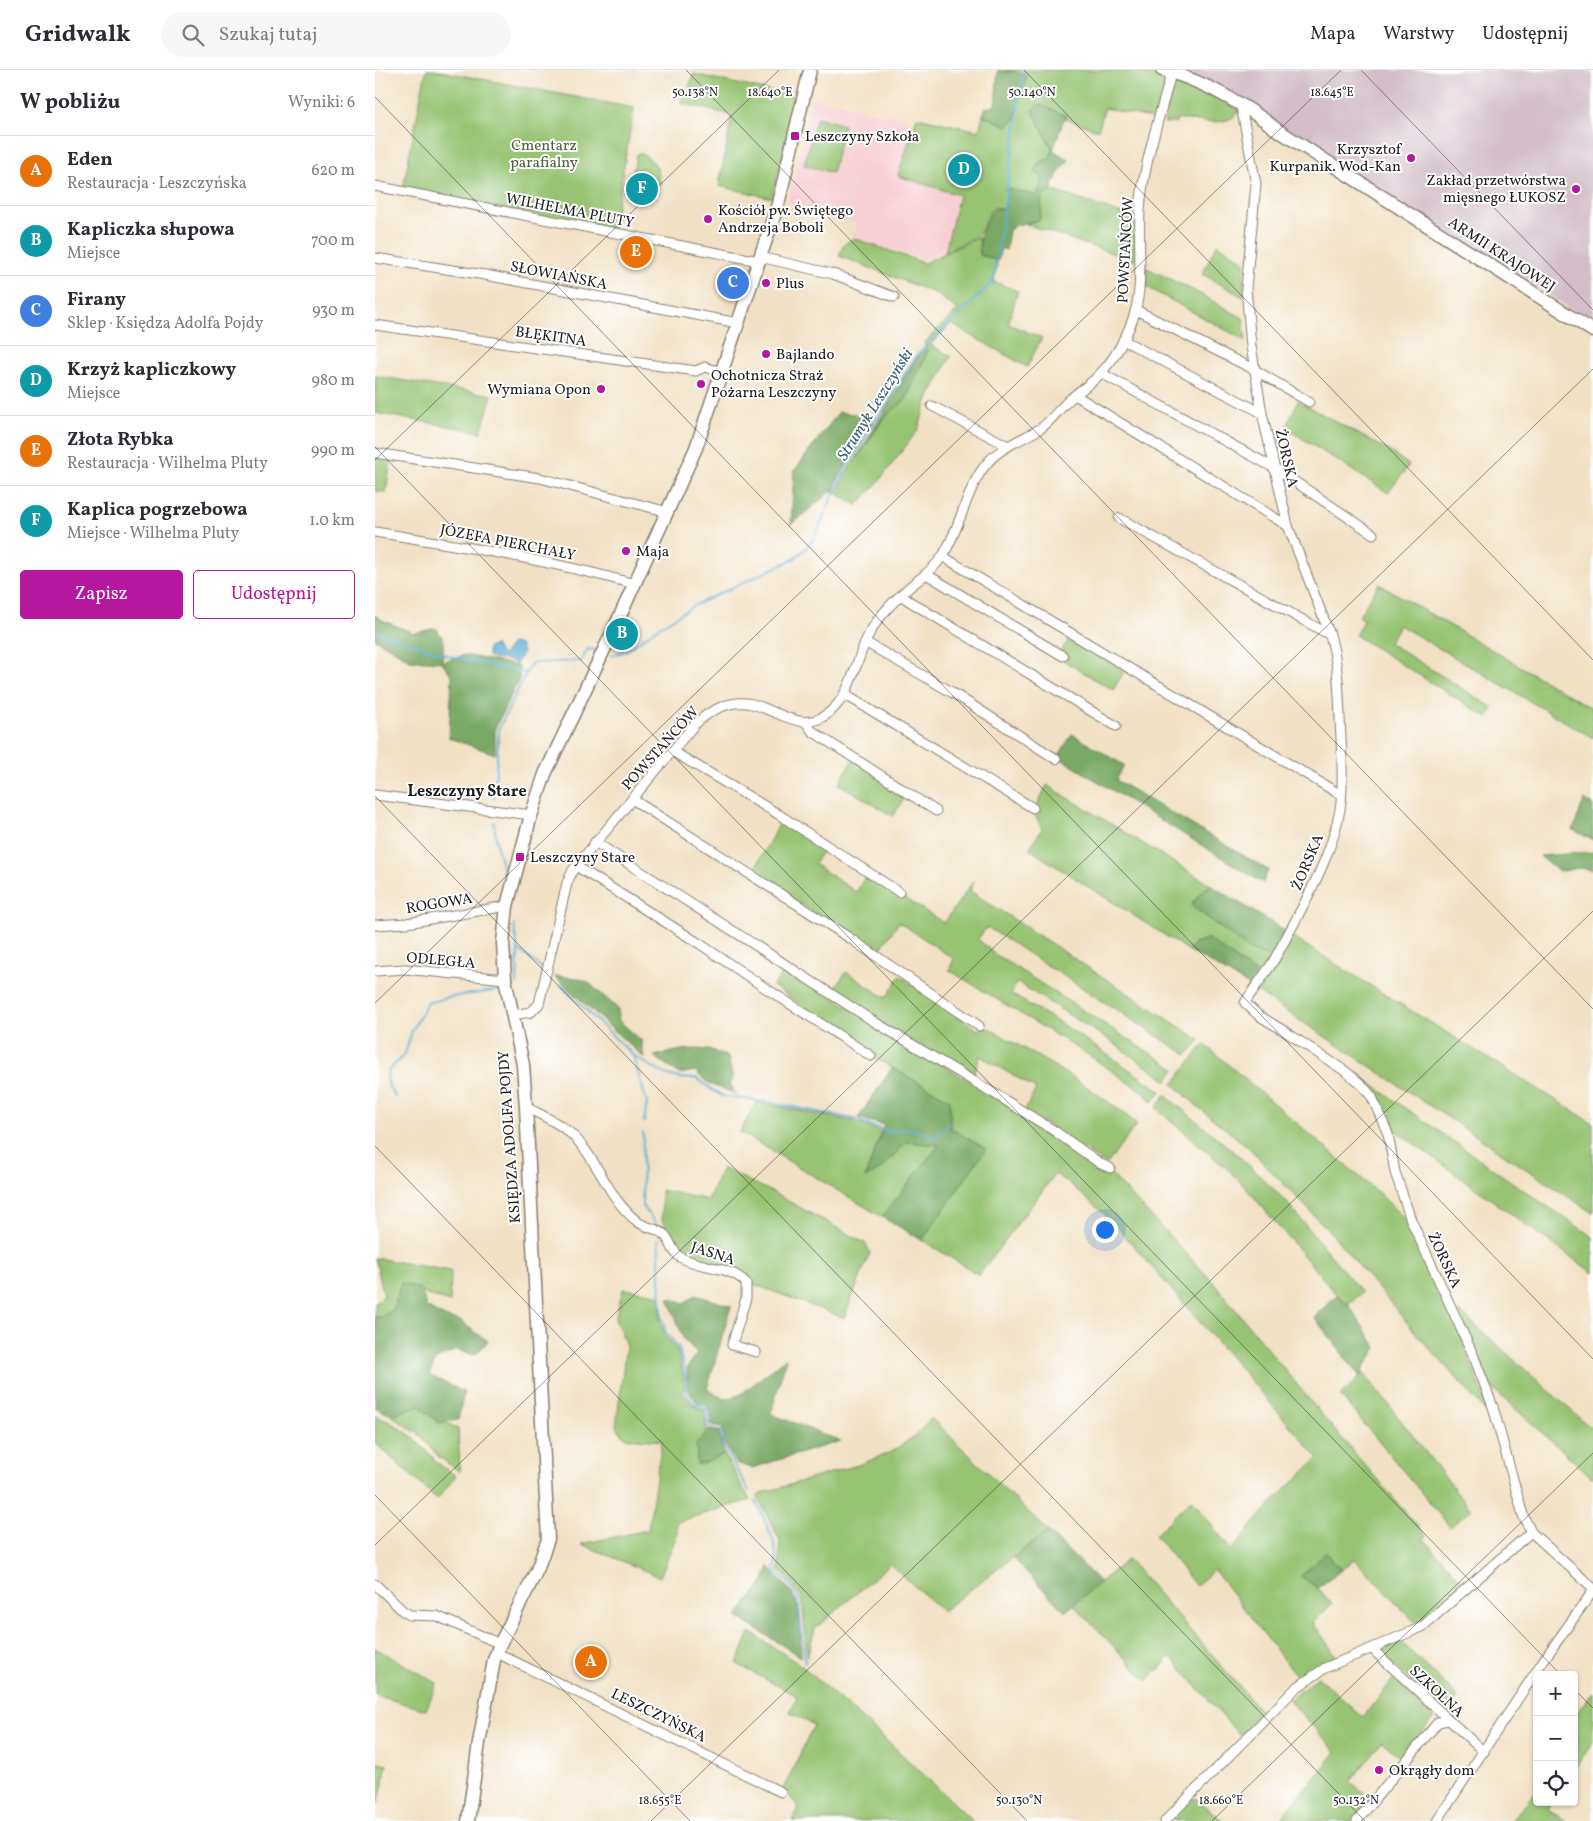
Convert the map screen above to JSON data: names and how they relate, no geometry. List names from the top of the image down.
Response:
{
  "streets": {
    "street": [
      "WILHELMA PLUTY",
      "POWSTAŃCÓW",
      "ARMII KRAJOWEJ",
      "SŁOWIAŃSKA",
      "BŁĘKITNA",
      "ŻORSKA",
      "JÓZEFA PIERCHAŁY",
      "ROGOWA",
      "ODLEGŁA",
      "KSIĘDZA ADOLFA POJDY",
      "JASNA",
      "SZKOLNA",
      "LESZCZYŃSKA"
    ]
  },
  "crossings": [
    ["WILHELMA PLUTY", "KSIĘDZA ADOLFA POJDY"],
    ["POWSTAŃCÓW", "ARMII KRAJOWEJ"],
    ["POWSTAŃCÓW", "KSIĘDZA ADOLFA POJDY"],
    ["ARMII KRAJOWEJ", "ŻORSKA"],
    ["SŁOWIAŃSKA", "KSIĘDZA ADOLFA POJDY"],
    ["BŁĘKITNA", "KSIĘDZA ADOLFA POJDY"],
    ["JÓZEFA PIERCHAŁY", "KSIĘDZA ADOLFA POJDY"],
    ["ROGOWA", "KSIĘDZA ADOLFA POJDY"],
    ["ODLEGŁA", "KSIĘDZA ADOLFA POJDY"],
    ["KSIĘDZA ADOLFA POJDY", "JASNA"],
    ["KSIĘDZA ADOLFA POJDY", "LESZCZYŃSKA"]
  ],
  "districts": ["Leszczyny Stare"],
  "water": ["Strumyk Leszczyński"],
  "parks": ["Cmentarz parafialny"],
  "places": {
    "transit": ["Leszczyny Szkoła", "Leszczyny Stare"],
    "other": [
      "Krzysztof Kurpanik. Wod-Kan",
      "Zakład przetwórstwa mięsnego ŁUKOSZ",
      "Kościół pw. Świętego Andrzeja Boboli",
      "Plus",
      "Bajlando",
      "Ochotnicza Straż Pożarna Leszczyny",
      "Wymiana Opon",
      "Maja",
      "Okrągły dom"
    ]
  },
  "page": {
    "header": "Gridwalk",
    "search": "Szukaj tutaj",
    "nav": ["Mapa", "Warstwy", "Udostępnij"],
    "heading": ["W pobliżu", "Wyniki: 6"],
    "list": [
      {
        "mark": "A",
        "name": "Eden",
        "note": "Restauracja · Leszczyńska",
        "value": "620 m"
      },
      {
        "mark": "B",
        "name": "Kapliczka słupowa",
        "note": "Miejsce",
        "value": "700 m"
      },
      {
        "mark": "C",
        "name": "Firany",
        "note": "Sklep · Księdza Adolfa Pojdy",
        "value": "930 m"
      },
      {
        "mark": "D",
        "name": "Krzyż kapliczkowy",
        "note": "Miejsce",
        "value": "980 m"
      },
      {
        "mark": "E",
        "name": "Złota Rybka",
        "note": "Restauracja · Wilhelma Pluty",
        "value": "990 m"
      },
      {
        "mark": "F",
        "name": "Kaplica pogrzebowa",
        "note": "Miejsce · Wilhelma Pluty",
        "value": "1.0 km"
      }
    ],
    "pins": [
      "D",
      "F",
      "E",
      "C",
      "B",
      "A"
    ],
    "buttons": ["Zapisz", "Udostępnij"],
    "map_buttons": ["+", "−"]
  },
  "coordinates": [
    "18.640°E",
    "18.645°E",
    "50.138°N",
    "50.140°N",
    "50.130°N",
    "50.132°N",
    "18.655°E",
    "18.660°E"
  ]
}
